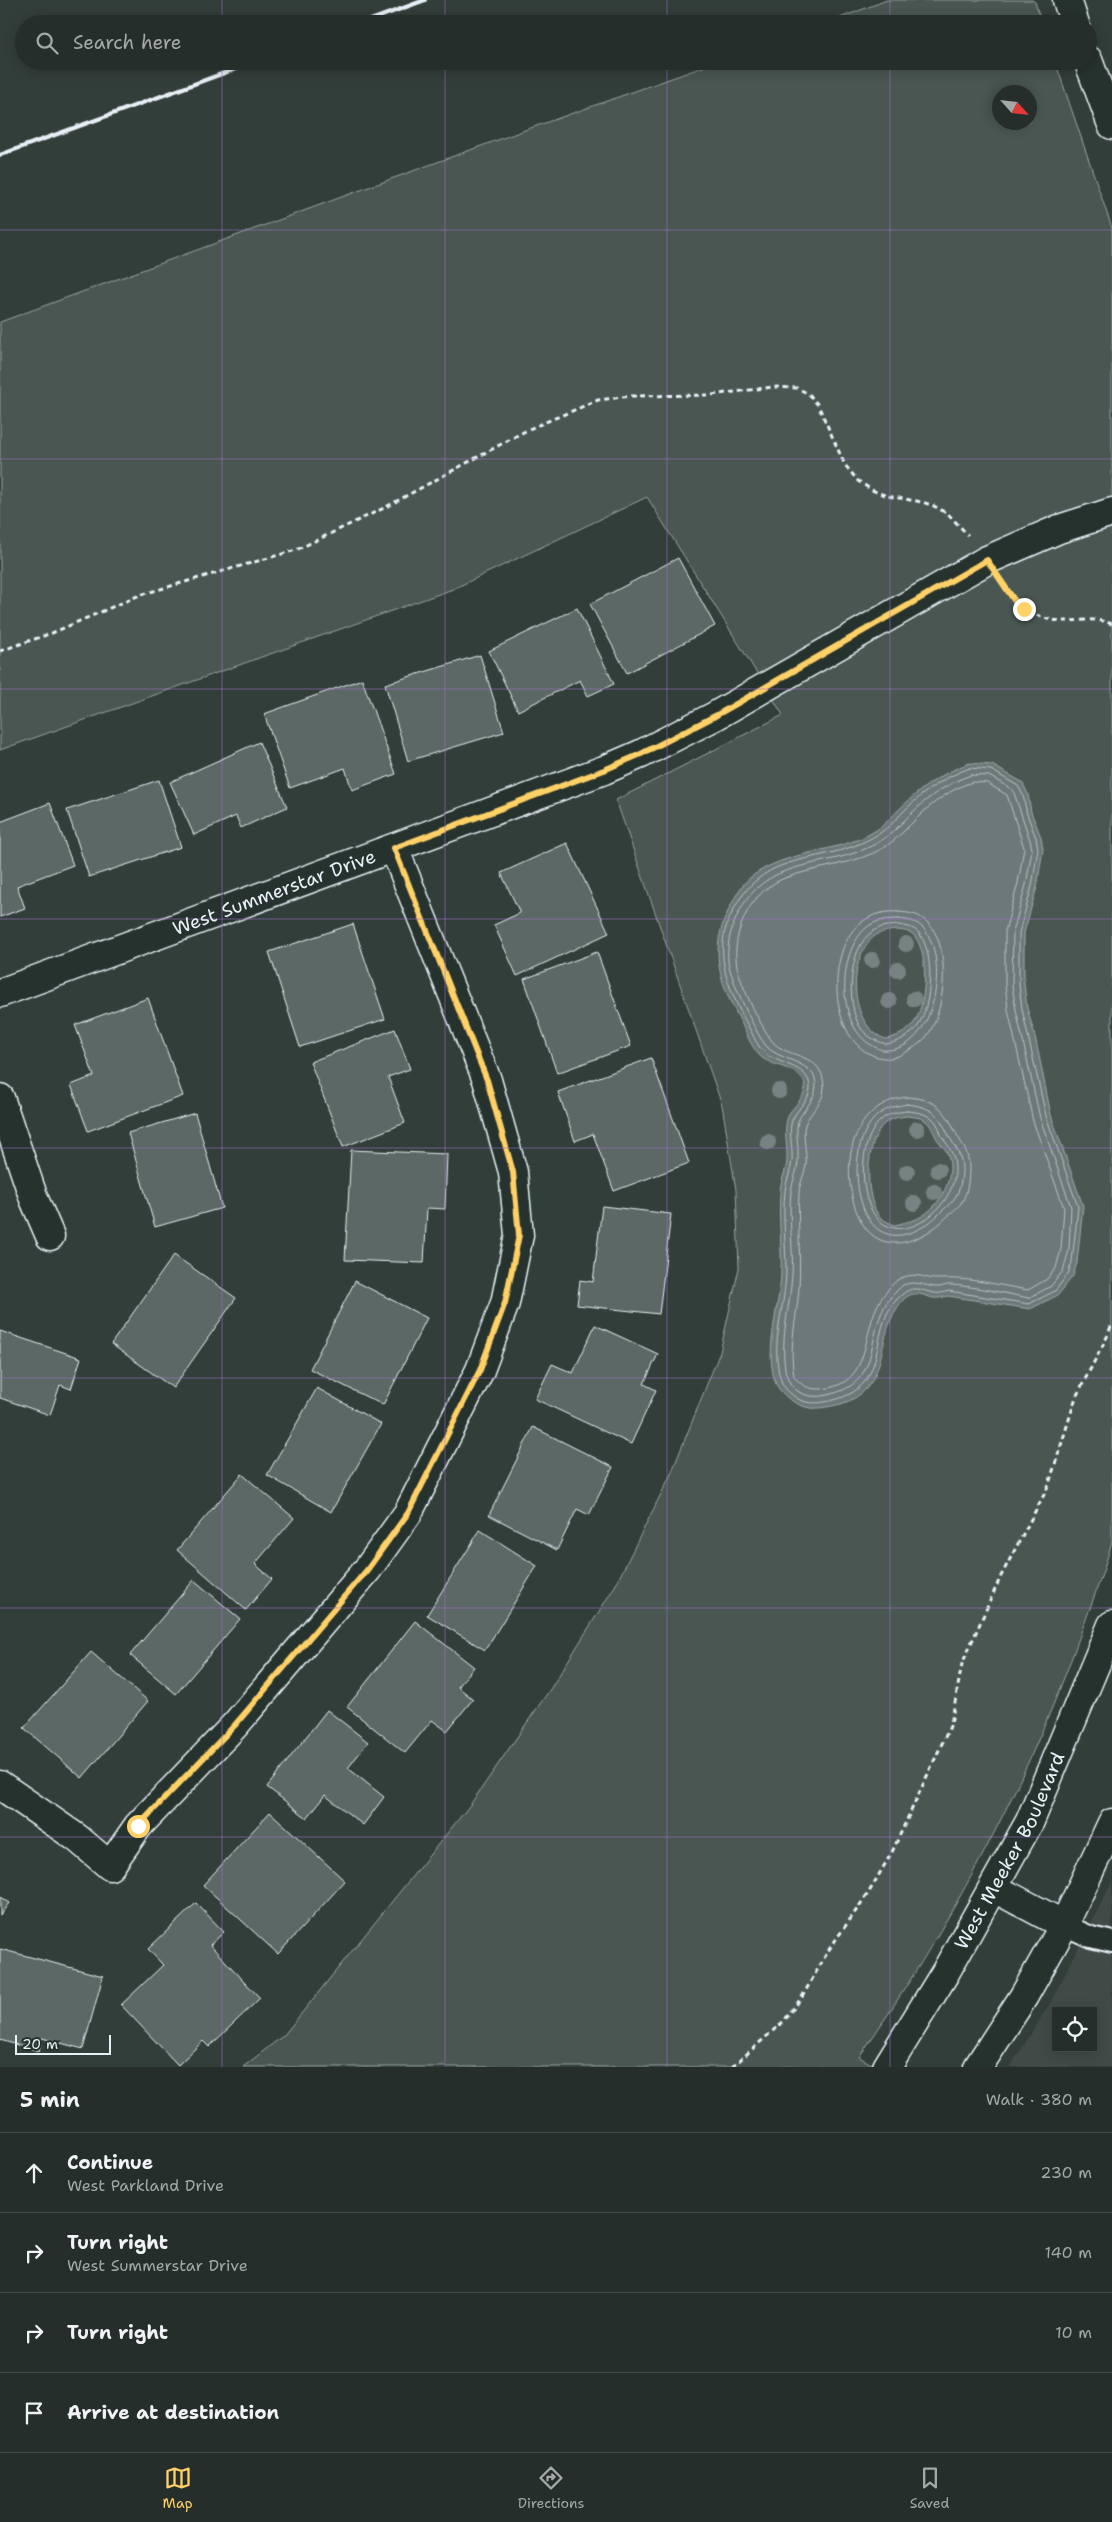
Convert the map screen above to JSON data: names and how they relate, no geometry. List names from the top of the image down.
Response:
{
  "streets": {
    "street": ["West Summerstar Drive", "West Meeker Boulevard"]
  },
  "scale_bar": "20 m",
  "north": "bottom right",
  "page": {
    "search": "Search here",
    "scale": "20 m",
    "heading": ["5 min", "Walk · 380 m"],
    "list": [
      ["Continue", "West Parkland Drive", "230 m"],
      ["Turn right", "West Summerstar Drive", "140 m"],
      ["Turn right", "10 m"],
      "Arrive at destination"
    ],
    "nav": ["Map", "Directions", "Saved"]
  }
}
